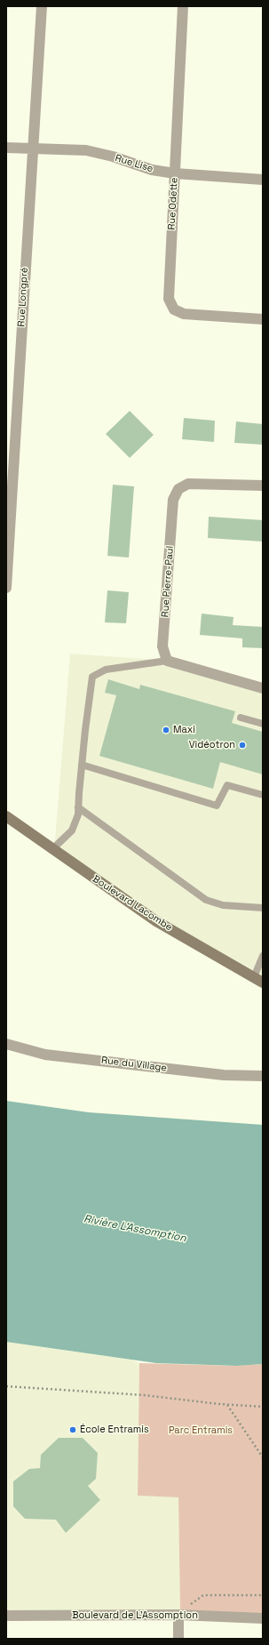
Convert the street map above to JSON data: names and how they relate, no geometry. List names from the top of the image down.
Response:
{
  "streets": {
    "main road": ["Boulevard Lacombe"],
    "street": [
      "Rue Lise",
      "Rue Odette",
      "Rue Longpré",
      "Rue Pierre-Paul",
      "Rue du Village",
      "Boulevard de L'Assomption"
    ]
  },
  "crossings": [
    ["Rue Lise", "Rue Odette"],
    ["Rue Lise", "Rue Longpré"]
  ],
  "water": ["Rivière L'Assomption"],
  "parks": ["Parc Entramis"],
  "places": ["Maxi", "Vidéotron", "École Entramis"]
}
